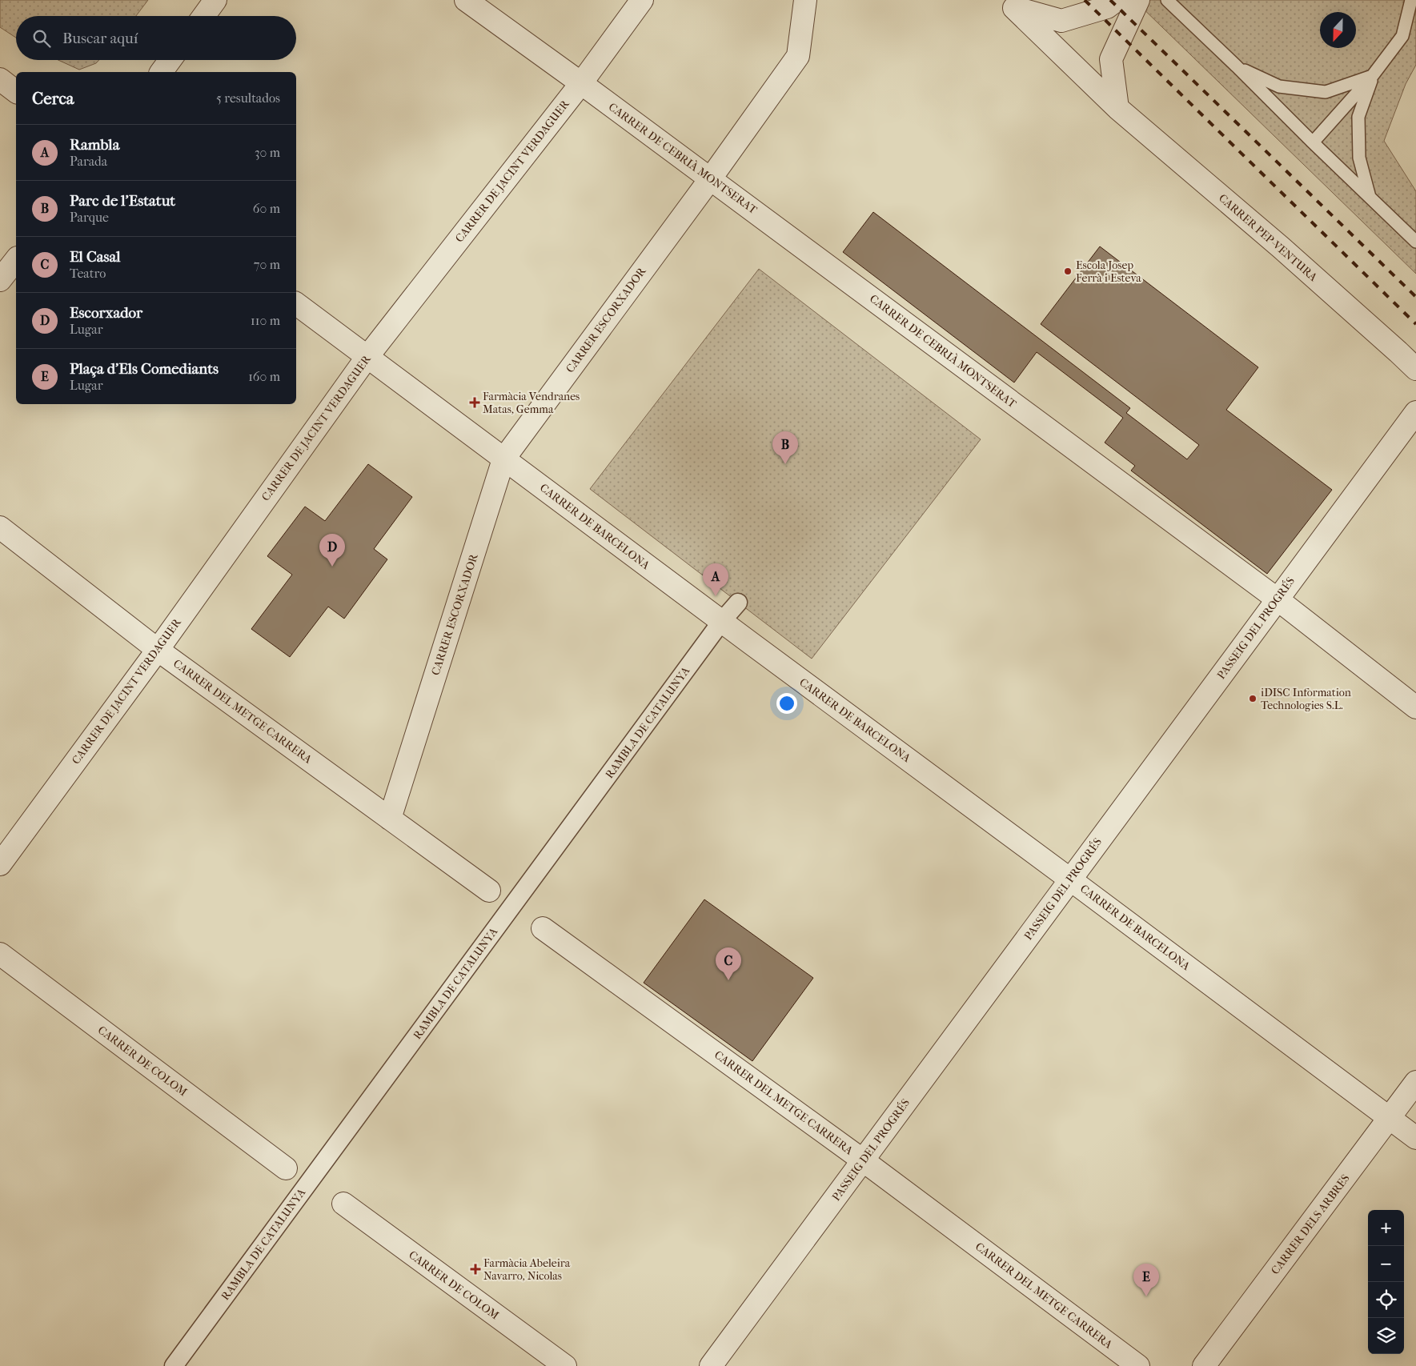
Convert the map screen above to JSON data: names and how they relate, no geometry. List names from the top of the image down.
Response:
{
  "streets": {
    "street": [
      "CARRER DE CEBRIÀ MONTSERAT",
      "CARRER DE JACINT VERDAGUER",
      "CARRER PEP-VENTURA",
      "CARRER ESCORXADOR",
      "CARRER DE BARCELONA",
      "PASSEIG DEL PROGRÉS",
      "CARRER DEL METGE CARRERA",
      "RAMBLA DE CATALUNYA",
      "CARRER DE COLOM",
      "CARRER DELS ARBRES"
    ]
  },
  "crossings": [
    ["CARRER DE CEBRIÀ MONTSERAT", "CARRER DE JACINT VERDAGUER"],
    ["CARRER DE CEBRIÀ MONTSERAT", "CARRER ESCORXADOR"],
    ["CARRER DE CEBRIÀ MONTSERAT", "PASSEIG DEL PROGRÉS"],
    ["CARRER DE JACINT VERDAGUER", "CARRER DE BARCELONA"],
    ["CARRER DE JACINT VERDAGUER", "CARRER DEL METGE CARRERA"],
    ["CARRER ESCORXADOR", "CARRER DE BARCELONA"],
    ["CARRER ESCORXADOR", "CARRER DEL METGE CARRERA"],
    ["CARRER DE BARCELONA", "PASSEIG DEL PROGRÉS"],
    ["CARRER DE BARCELONA", "RAMBLA DE CATALUNYA"],
    ["CARRER DE BARCELONA", "CARRER DELS ARBRES"],
    ["PASSEIG DEL PROGRÉS", "CARRER DEL METGE CARRERA"]
  ],
  "places": {
    "other": ["Escola Josep Ferrà i Esteva", "iDISC Information Technologies S.L."],
    "health": ["Farmàcia Vendranes Matas, Gemma", "Farmàcia Abeleira Navarro, Nicolas"]
  },
  "north": "bottom",
  "page": {
    "search": "Buscar aquí",
    "heading": ["Cerca", "5 resultados"],
    "list": [
      {
        "mark": "A",
        "name": "Rambla",
        "note": "Parada",
        "value": "30 m"
      },
      {
        "mark": "B",
        "name": "Parc de l'Estatut",
        "note": "Parque",
        "value": "60 m"
      },
      {
        "mark": "C",
        "name": "El Casal",
        "note": "Teatro",
        "value": "70 m"
      },
      {
        "mark": "D",
        "name": "Escorxador",
        "note": "Lugar",
        "value": "110 m"
      },
      {
        "mark": "E",
        "name": "Plaça d'Els Comediants",
        "note": "Lugar",
        "value": "160 m"
      }
    ],
    "pins": [
      "B",
      "D",
      "A",
      "C",
      "E"
    ],
    "map_buttons": ["+", "−"]
  }
}
